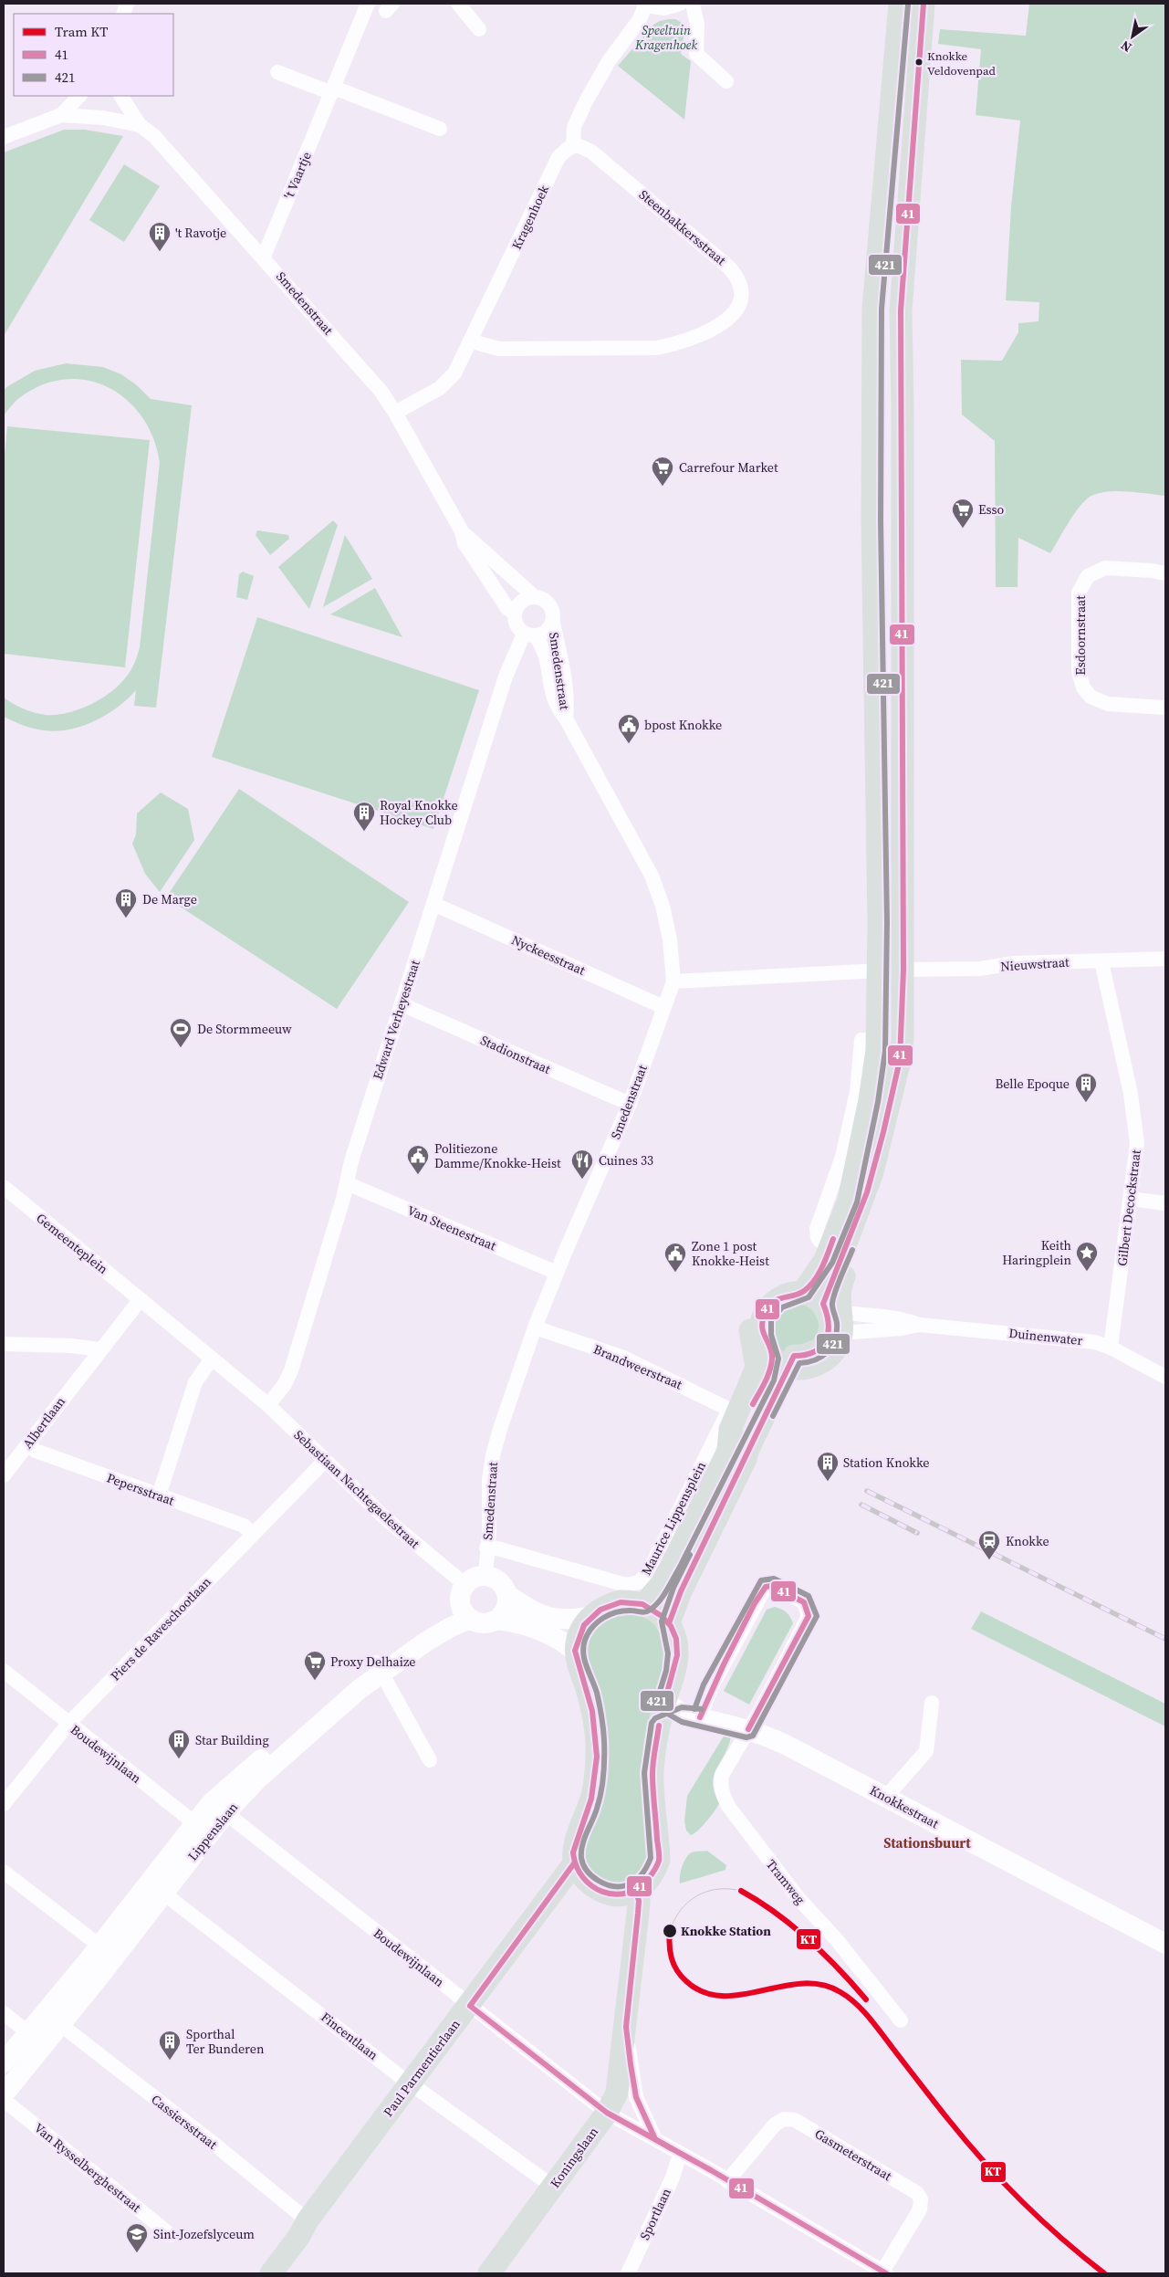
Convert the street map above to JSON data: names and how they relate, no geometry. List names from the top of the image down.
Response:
{
  "streets": {
    "main road": [
      "Knokkestraat",
      "Lippenslaan",
      "Paul Parmentierlaan",
      "Koningslaan"
    ],
    "street": [
      "'t Vaartje",
      "Kragenhoek",
      "Steenbakkersstraat",
      "Smedenstraat",
      "Esdoornstraat",
      "Nyckeesstraat",
      "Nieuwstraat",
      "Edward Verheyestraat",
      "Stadionstraat",
      "Gilbert Decockstraat",
      "Van Steenestraat",
      "Gemeenteplein",
      "Duinenwater",
      "Brandweerstraat",
      "Albertlaan",
      "Pepersstraat",
      "Sebastiaan Nachtegaelestraat",
      "Maurice Lippensplein",
      "Piers de Raveschootlaan",
      "Boudewijnlaan",
      "Tramweg",
      "Fincentlaan",
      "Cassiersstraat",
      "Gasmeterstraat",
      "Van Rysselberghestraat",
      "Sportlaan"
    ]
  },
  "crossings": [
    ["'t Vaartje", "Smedenstraat"],
    ["Kragenhoek", "Steenbakkersstraat"],
    ["Kragenhoek", "Smedenstraat"],
    ["Smedenstraat", "Nyckeesstraat"],
    ["Smedenstraat", "Edward Verheyestraat"],
    ["Smedenstraat", "Stadionstraat"],
    ["Smedenstraat", "Van Steenestraat"],
    ["Smedenstraat", "Brandweerstraat"],
    ["Smedenstraat", "Sebastiaan Nachtegaelestraat"],
    ["Smedenstraat", "Maurice Lippensplein"],
    ["Smedenstraat", "Lippenslaan"],
    ["Nyckeesstraat", "Edward Verheyestraat"],
    ["Nieuwstraat", "Gilbert Decockstraat"],
    ["Edward Verheyestraat", "Stadionstraat"],
    ["Edward Verheyestraat", "Van Steenestraat"],
    ["Edward Verheyestraat", "Sebastiaan Nachtegaelestraat"],
    ["Gilbert Decockstraat", "Duinenwater"],
    ["Gemeenteplein", "Sebastiaan Nachtegaelestraat"],
    ["Brandweerstraat", "Maurice Lippensplein"],
    ["Albertlaan", "Pepersstraat"],
    ["Pepersstraat", "Piers de Raveschootlaan"],
    ["Sebastiaan Nachtegaelestraat", "Piers de Raveschootlaan"],
    ["Sebastiaan Nachtegaelestraat", "Lippenslaan"],
    ["Piers de Raveschootlaan", "Boudewijnlaan"],
    ["Boudewijnlaan", "Lippenslaan"],
    ["Boudewijnlaan", "Paul Parmentierlaan"],
    ["Boudewijnlaan", "Gasmeterstraat"],
    ["Boudewijnlaan", "Koningslaan"],
    ["Boudewijnlaan", "Sportlaan"],
    ["Knokkestraat", "Tramweg"],
    ["Lippenslaan", "Fincentlaan"],
    ["Lippenslaan", "Cassiersstraat"],
    ["Fincentlaan", "Paul Parmentierlaan"],
    ["Fincentlaan", "Koningslaan"],
    ["Paul Parmentierlaan", "Cassiersstraat"]
  ],
  "districts": ["Stationsbuurt"],
  "parks": ["Speeltuin Kragenhoek"],
  "places": {
    "other": ["Knokke Veldovenpad", "Knokke Station"],
    "building": [
      "'t Ravotje",
      "Royal Knokke Hockey Club",
      "De Marge",
      "Belle Epoque",
      "Station Knokke",
      "Star Building",
      "Sporthal Ter Bunderen"
    ],
    "supermarket": ["Carrefour Market", "Esso", "Proxy Delhaize"],
    "public building": ["bpost Knokke", "Politiezone Damme/Knokke-Heist", "Zone 1 post Knokke-Heist"],
    "sports": ["De Stormmeeuw"],
    "restaurant": ["Cuines 33"],
    "place": ["Keith Haringplein"],
    "station": ["Knokke"],
    "school or university": ["Sint-Jozefslyceum"]
  },
  "lines": ["transit line 41", "transit line 421", "tram line KT"],
  "legend": ["Tram KT", "41", "421"],
  "north": "bottom left"
}
